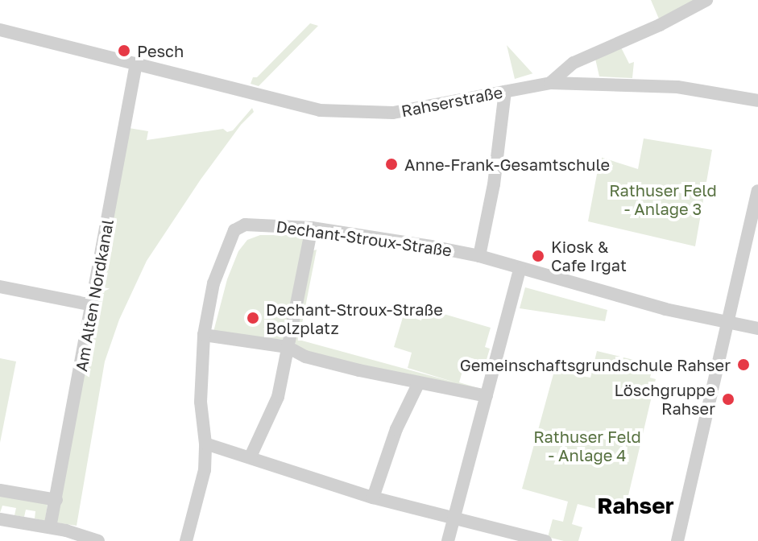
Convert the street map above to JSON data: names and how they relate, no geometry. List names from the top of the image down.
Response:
{
  "streets": {
    "street": ["Rahserstraße", "Dechant-Stroux-Straße", "Am Alten Nordkanal"]
  },
  "crossings": [
    ["Rahserstraße", "Am Alten Nordkanal"]
  ],
  "districts": ["Rahser"],
  "parks": ["Rathuser Feld - Anlage 3", "Rathuser Feld - Anlage 4"],
  "places": [
    "Pesch",
    "Anne-Frank-Gesamtschule",
    "Kiosk & Cafe Irgat",
    "Dechant-Stroux-Straße Bolzplatz",
    "Gemeinschaftsgrundschule Rahser",
    "Löschgruppe Rahser"
  ]
}
